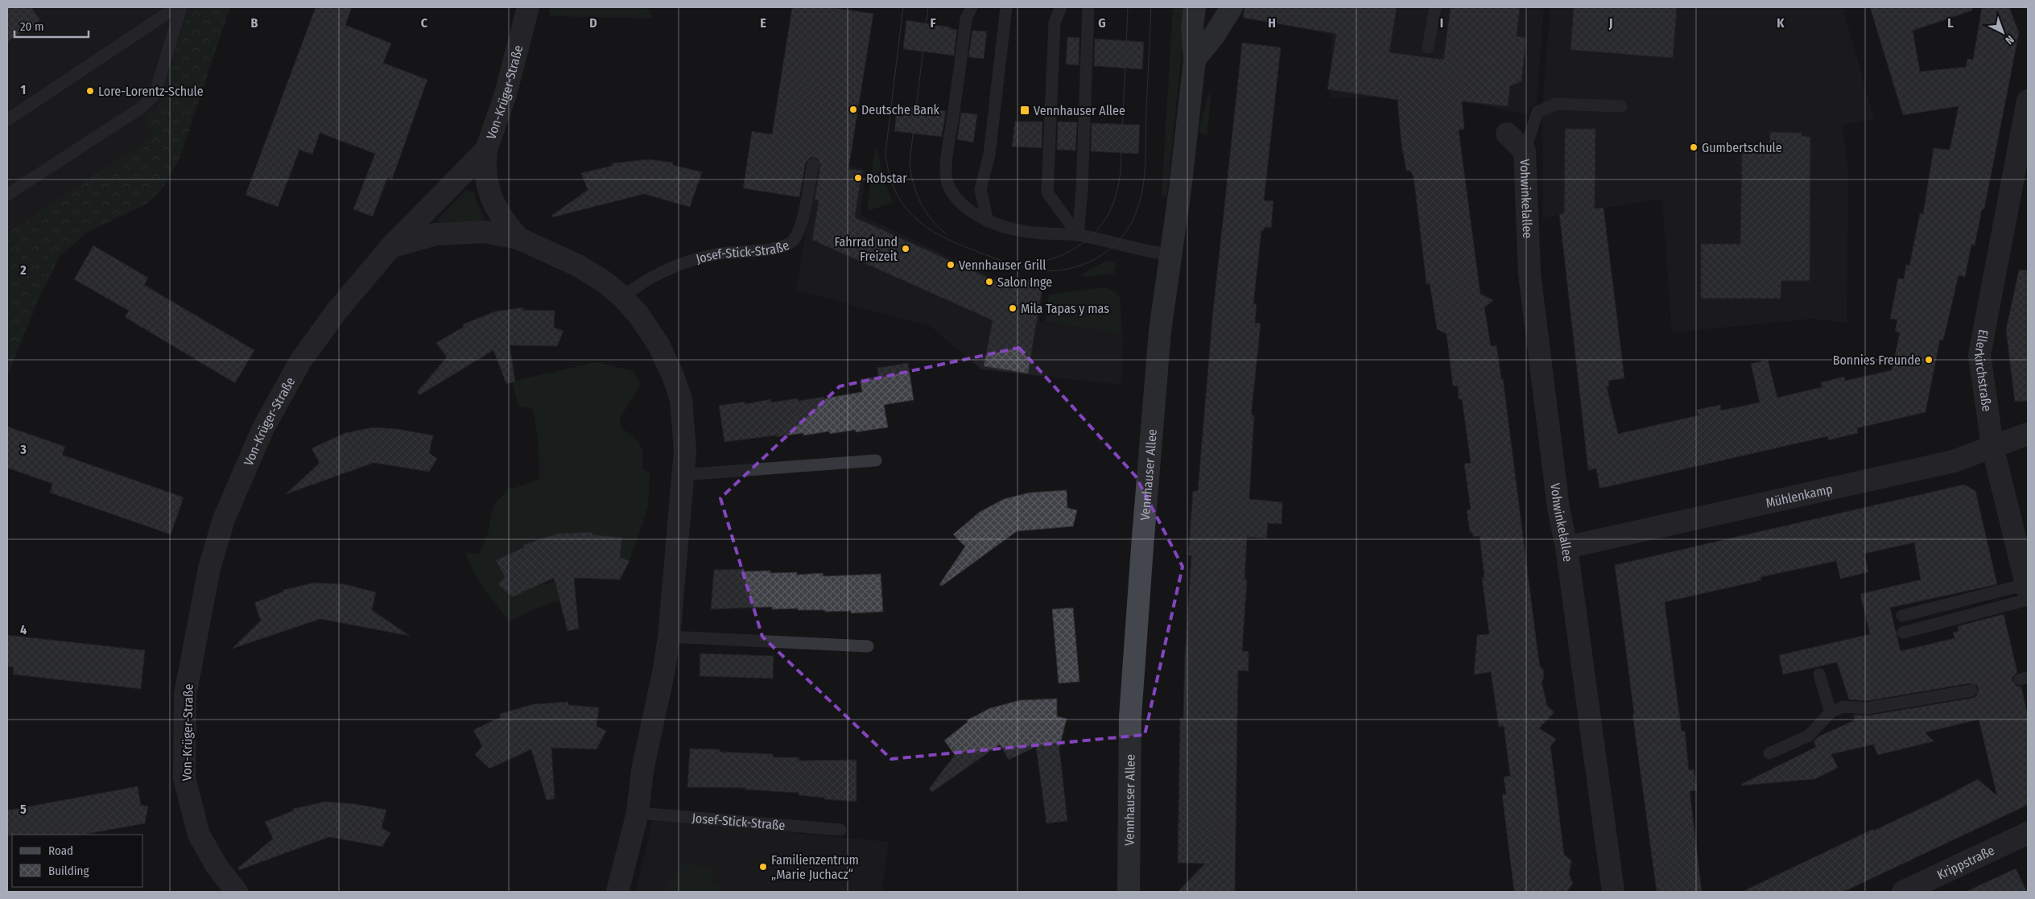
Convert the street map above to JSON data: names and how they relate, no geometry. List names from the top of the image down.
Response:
{
  "streets": {
    "main road": ["Vennhauser Allee"],
    "street": [
      "Von-Krüger-Straße",
      "Vohwinkelallee",
      "Ellerkirchstraße",
      "Mühlenkamp",
      "Krippstraße"
    ],
    "lane": ["Josef-Stick-Straße"]
  },
  "crossings": [
    ["Vohwinkelallee", "Mühlenkamp"],
    ["Ellerkirchstraße", "Mühlenkamp"]
  ],
  "places": {
    "other": [
      "Lore-Lorentz-Schule",
      "Deutsche Bank",
      "Gumbertschule",
      "Robstar",
      "Fahrrad und Freizeit",
      "Vennhauser Grill",
      "Salon Inge",
      "Mila Tapas y mas",
      "Bonnies Freunde",
      "Familienzentrum „Marie Juchacz“"
    ],
    "transit": ["Vennhauser Allee"]
  },
  "legend": ["Road", "Building"],
  "scale_bar": "20 m",
  "north": "bottom right",
  "grid": {
    "columns": [
      "B",
      "C",
      "D",
      "E",
      "F",
      "G",
      "H",
      "I",
      "J",
      "K",
      "L"
    ],
    "rows": [
      "1",
      "2",
      "3",
      "4",
      "5"
    ]
  }
}
